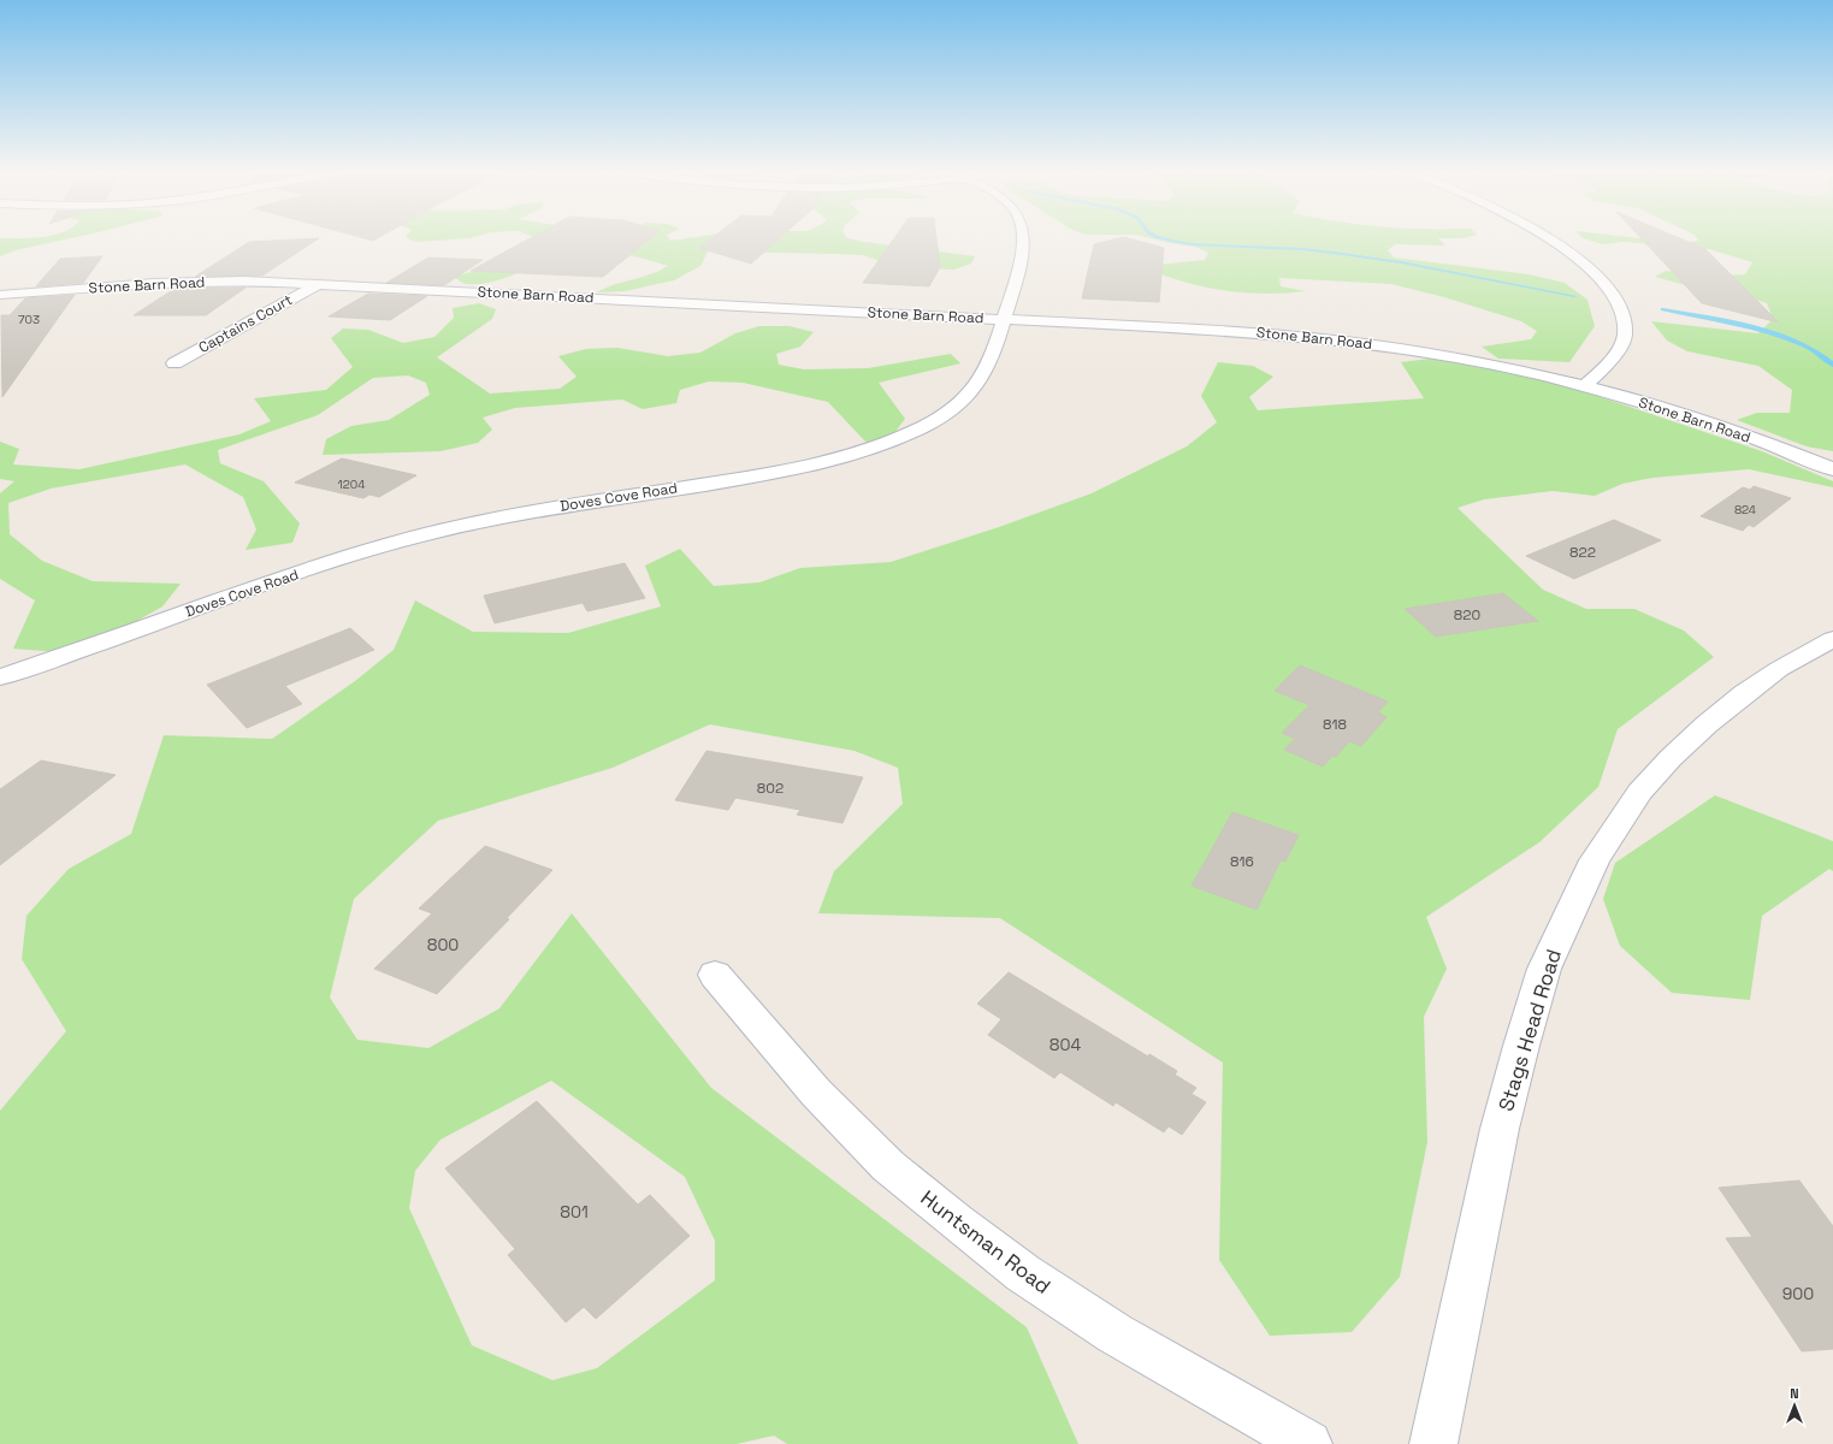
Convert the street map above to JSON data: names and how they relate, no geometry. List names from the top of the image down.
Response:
{
  "streets": {
    "street": [
      "Stone Barn Road",
      "Captains Court",
      "Doves Cove Road",
      "Stags Head Road",
      "Huntsman Road"
    ]
  },
  "crossings": [
    ["Stone Barn Road", "Captains Court"],
    ["Stone Barn Road", "Doves Cove Road"]
  ],
  "house_numbers": [
    "703",
    "1204",
    "824",
    "822",
    "820",
    "818",
    "802",
    "816",
    "800",
    "804",
    "801",
    "900"
  ],
  "north": "top"
}
